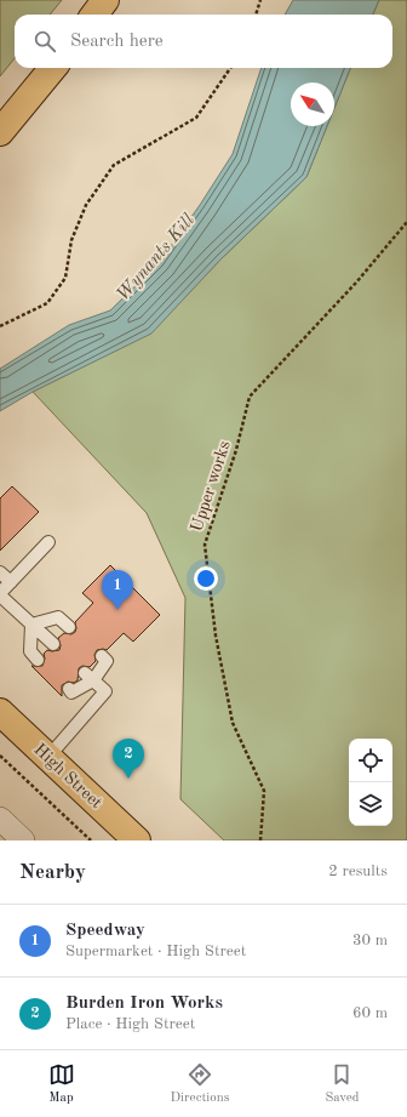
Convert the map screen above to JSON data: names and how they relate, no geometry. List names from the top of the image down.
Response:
{
  "streets": {
    "main road": ["High Street"],
    "path": ["Upper works"]
  },
  "water": ["Wynants Kill"],
  "north": "top left",
  "page": {
    "search": "Search here",
    "pins": ["1", "2"],
    "heading": ["Nearby", "2 results"],
    "list": [
      {
        "mark": "1",
        "name": "Speedway",
        "note": "Supermarket · High Street",
        "value": "30 m"
      },
      {
        "mark": "2",
        "name": "Burden Iron Works",
        "note": "Place · High Street",
        "value": "60 m"
      }
    ],
    "nav": ["Map", "Directions", "Saved"]
  }
}
